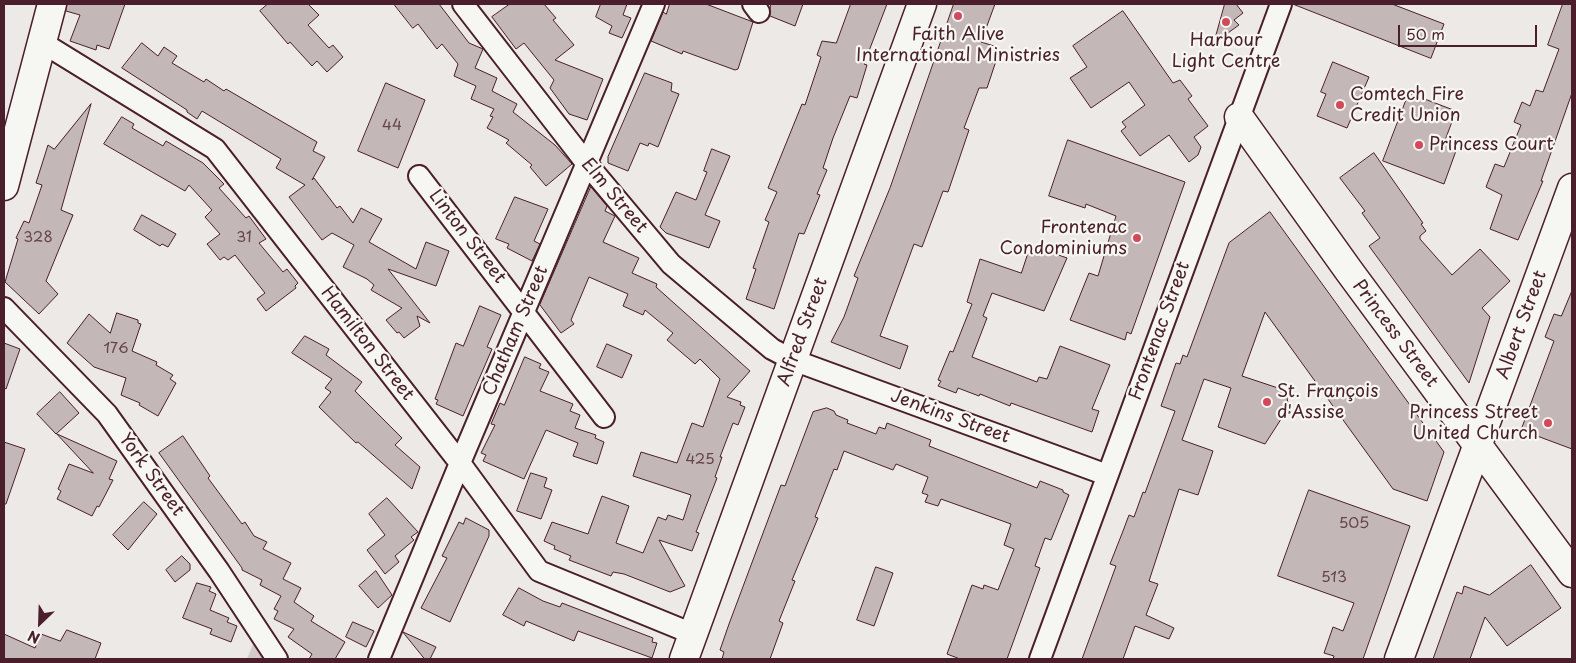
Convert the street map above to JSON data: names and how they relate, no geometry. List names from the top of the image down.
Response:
{
  "streets": {
    "street": [
      "Elm Street",
      "Linton Street",
      "Albert Street",
      "Chatham Street",
      "Frontenac Street",
      "Alfred Street",
      "Princess Street",
      "Hamilton Street",
      "Jenkins Street",
      "York Street"
    ]
  },
  "crossings": [
    ["Elm Street", "Chatham Street"],
    ["Elm Street", "Alfred Street"],
    ["Elm Street", "Jenkins Street"],
    ["Linton Street", "Chatham Street"],
    ["Albert Street", "Princess Street"],
    ["Chatham Street", "Hamilton Street"],
    ["Frontenac Street", "Princess Street"],
    ["Frontenac Street", "Jenkins Street"],
    ["Alfred Street", "Hamilton Street"],
    ["Alfred Street", "Jenkins Street"]
  ],
  "places": [
    "Faith Alive International Ministries",
    "Harbour Light Centre",
    "Comtech Fire Credit Union",
    "Princess Court",
    "Frontenac Condominiums",
    "St. François d'Assise",
    "Princess Street United Church"
  ],
  "house_numbers": [
    "44",
    "328",
    "31",
    "176",
    "425",
    "505",
    "513"
  ],
  "scale_bar": "50 m",
  "north": "bottom left"
}
